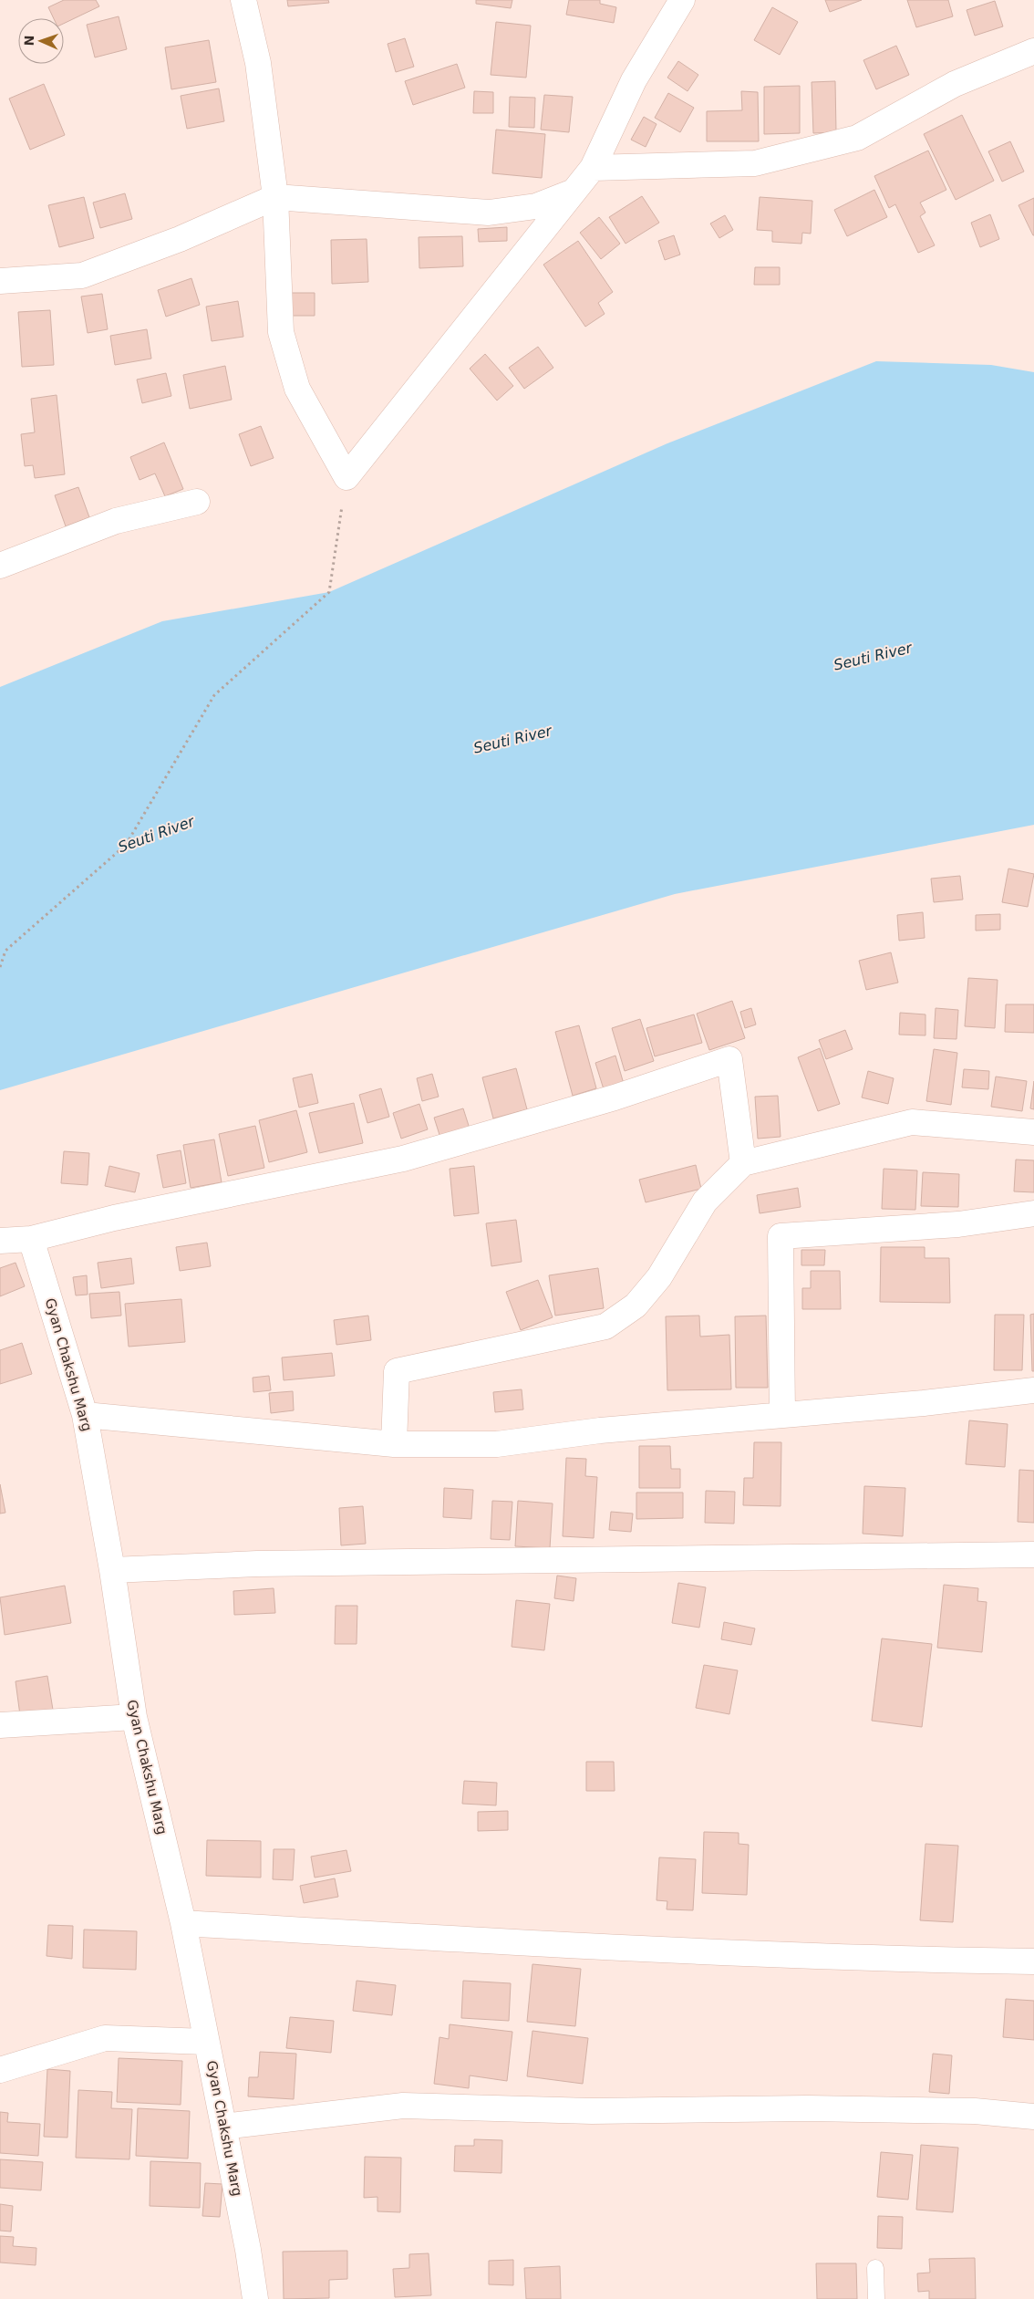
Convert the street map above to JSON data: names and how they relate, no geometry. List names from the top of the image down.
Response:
{
  "streets": {
    "street": ["Gyan Chakshu Marg"]
  },
  "water": ["Seuti River"],
  "north": "left"
}
